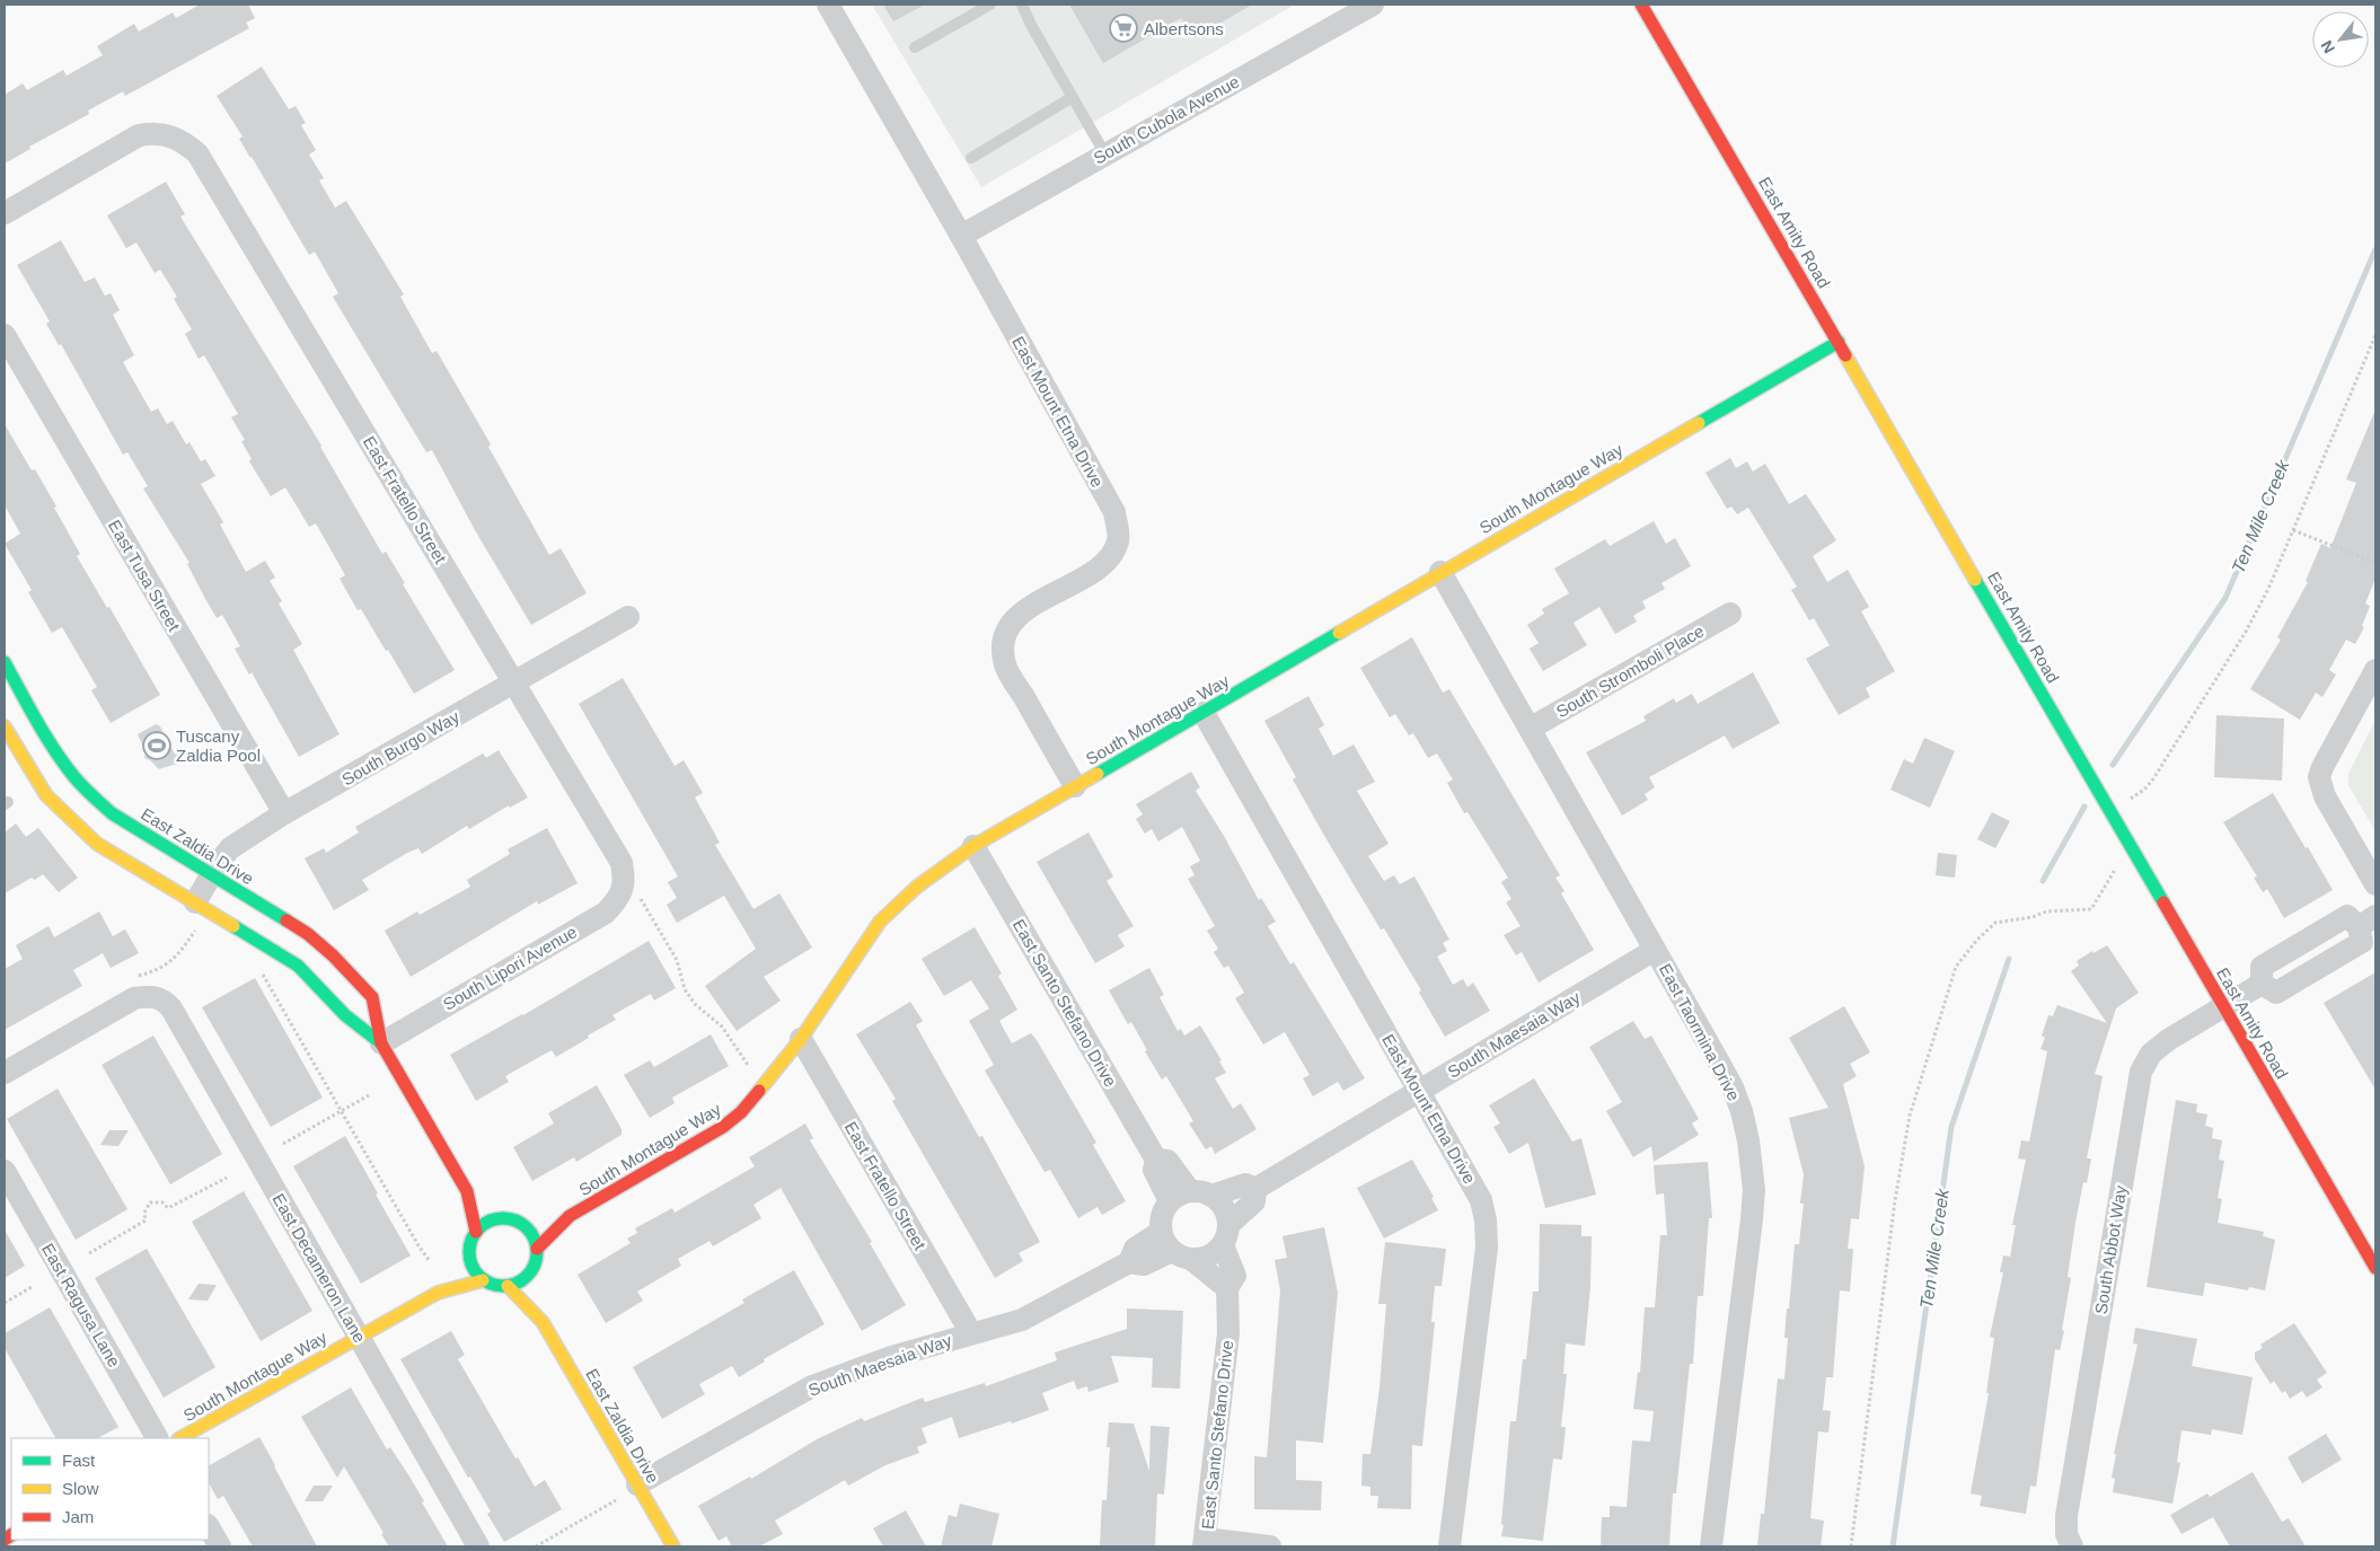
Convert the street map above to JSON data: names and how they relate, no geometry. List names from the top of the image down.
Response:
{
  "streets": {
    "street": [
      "South Cubola Avenue",
      "East Amity Road",
      "East Mount Etna Drive",
      "South Montague Way",
      "East Fratello Street",
      "East Tusa Street",
      "South Stromboli Place",
      "South Burgo Way",
      "East Zaldia Drive",
      "South Lipori Avenue",
      "East Santo Stefano Drive",
      "East Taormina Drive",
      "South Maesaia Way",
      "South Abbot Way",
      "East Decameron Lane",
      "East Ragusa Lane"
    ]
  },
  "crossings": [
    ["South Cubola Avenue", "East Mount Etna Drive"],
    ["East Amity Road", "South Montague Way"],
    ["East Amity Road", "South Abbot Way"],
    ["East Mount Etna Drive", "South Montague Way"],
    ["East Mount Etna Drive", "South Maesaia Way"],
    ["South Montague Way", "East Fratello Street"],
    ["South Montague Way", "East Zaldia Drive"],
    ["South Montague Way", "East Santo Stefano Drive"],
    ["South Montague Way", "East Taormina Drive"],
    ["South Montague Way", "East Decameron Lane"],
    ["East Fratello Street", "South Burgo Way"],
    ["East Fratello Street", "South Lipori Avenue"],
    ["East Fratello Street", "South Maesaia Way"],
    ["East Tusa Street", "South Burgo Way"],
    ["South Stromboli Place", "East Taormina Drive"],
    ["South Burgo Way", "East Zaldia Drive"],
    ["East Zaldia Drive", "South Lipori Avenue"],
    ["East Zaldia Drive", "South Maesaia Way"],
    ["East Santo Stefano Drive", "South Maesaia Way"],
    ["East Taormina Drive", "South Maesaia Way"]
  ],
  "water": ["Ten Mile Creek"],
  "places": {
    "supermarket": ["Albertsons"],
    "sports": ["Tuscany Zaldia Pool"]
  },
  "legend": ["Fast", "Slow", "Jam"],
  "north": "bottom left"
}
